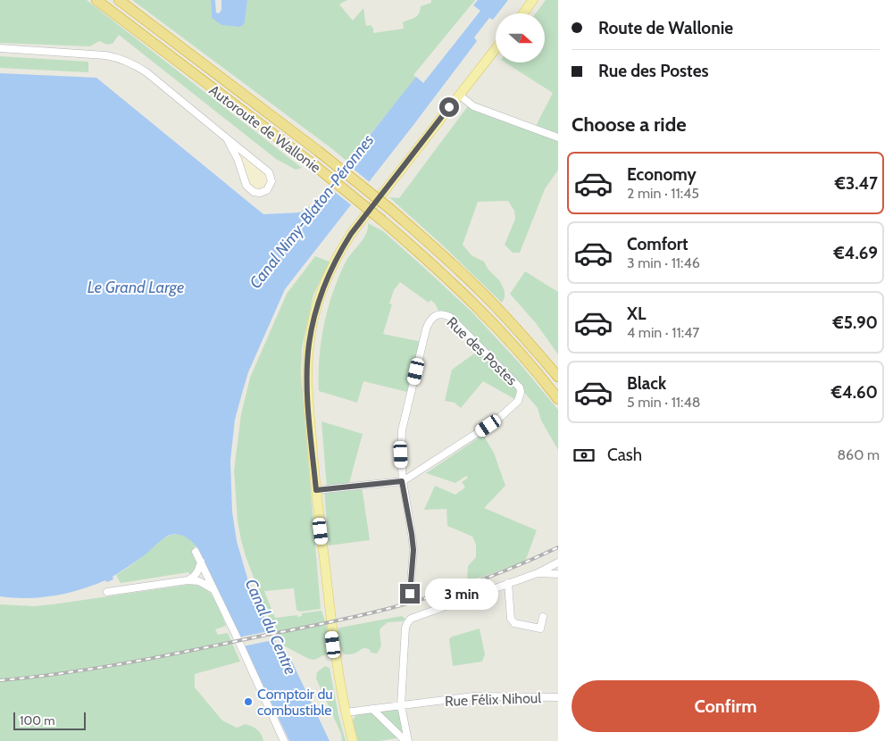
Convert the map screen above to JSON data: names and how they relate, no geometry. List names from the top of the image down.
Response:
{
  "streets": {
    "highway": ["Autoroute de Wallonie"],
    "street": ["Rue des Postes", "Rue Félix Nihoul"]
  },
  "water": ["Canal Nimy-Blaton-Péronnes", "Le Grand Large", "Canal du Centre"],
  "places": ["Comptoir du combustible"],
  "scale_bar": "100 m",
  "north": "right",
  "page": {
    "banner": ["Route de Wallonie", "Rue des Postes"],
    "heading": "Choose a ride",
    "list": [
      {
        "name": "Economy",
        "note": "2 min · 11:45",
        "value": "€3.47"
      },
      {
        "name": "Comfort",
        "note": "3 min · 11:46",
        "value": "€4.69"
      },
      {
        "name": "XL",
        "note": "4 min · 11:47",
        "value": "€5.90"
      },
      {
        "name": "Black",
        "note": "5 min · 11:48",
        "value": "€4.60"
      }
    ],
    "pay": ["Cash", "860 m"],
    "bubble": "3 min",
    "buttons": "Confirm",
    "scale": "100 m"
  }
}
